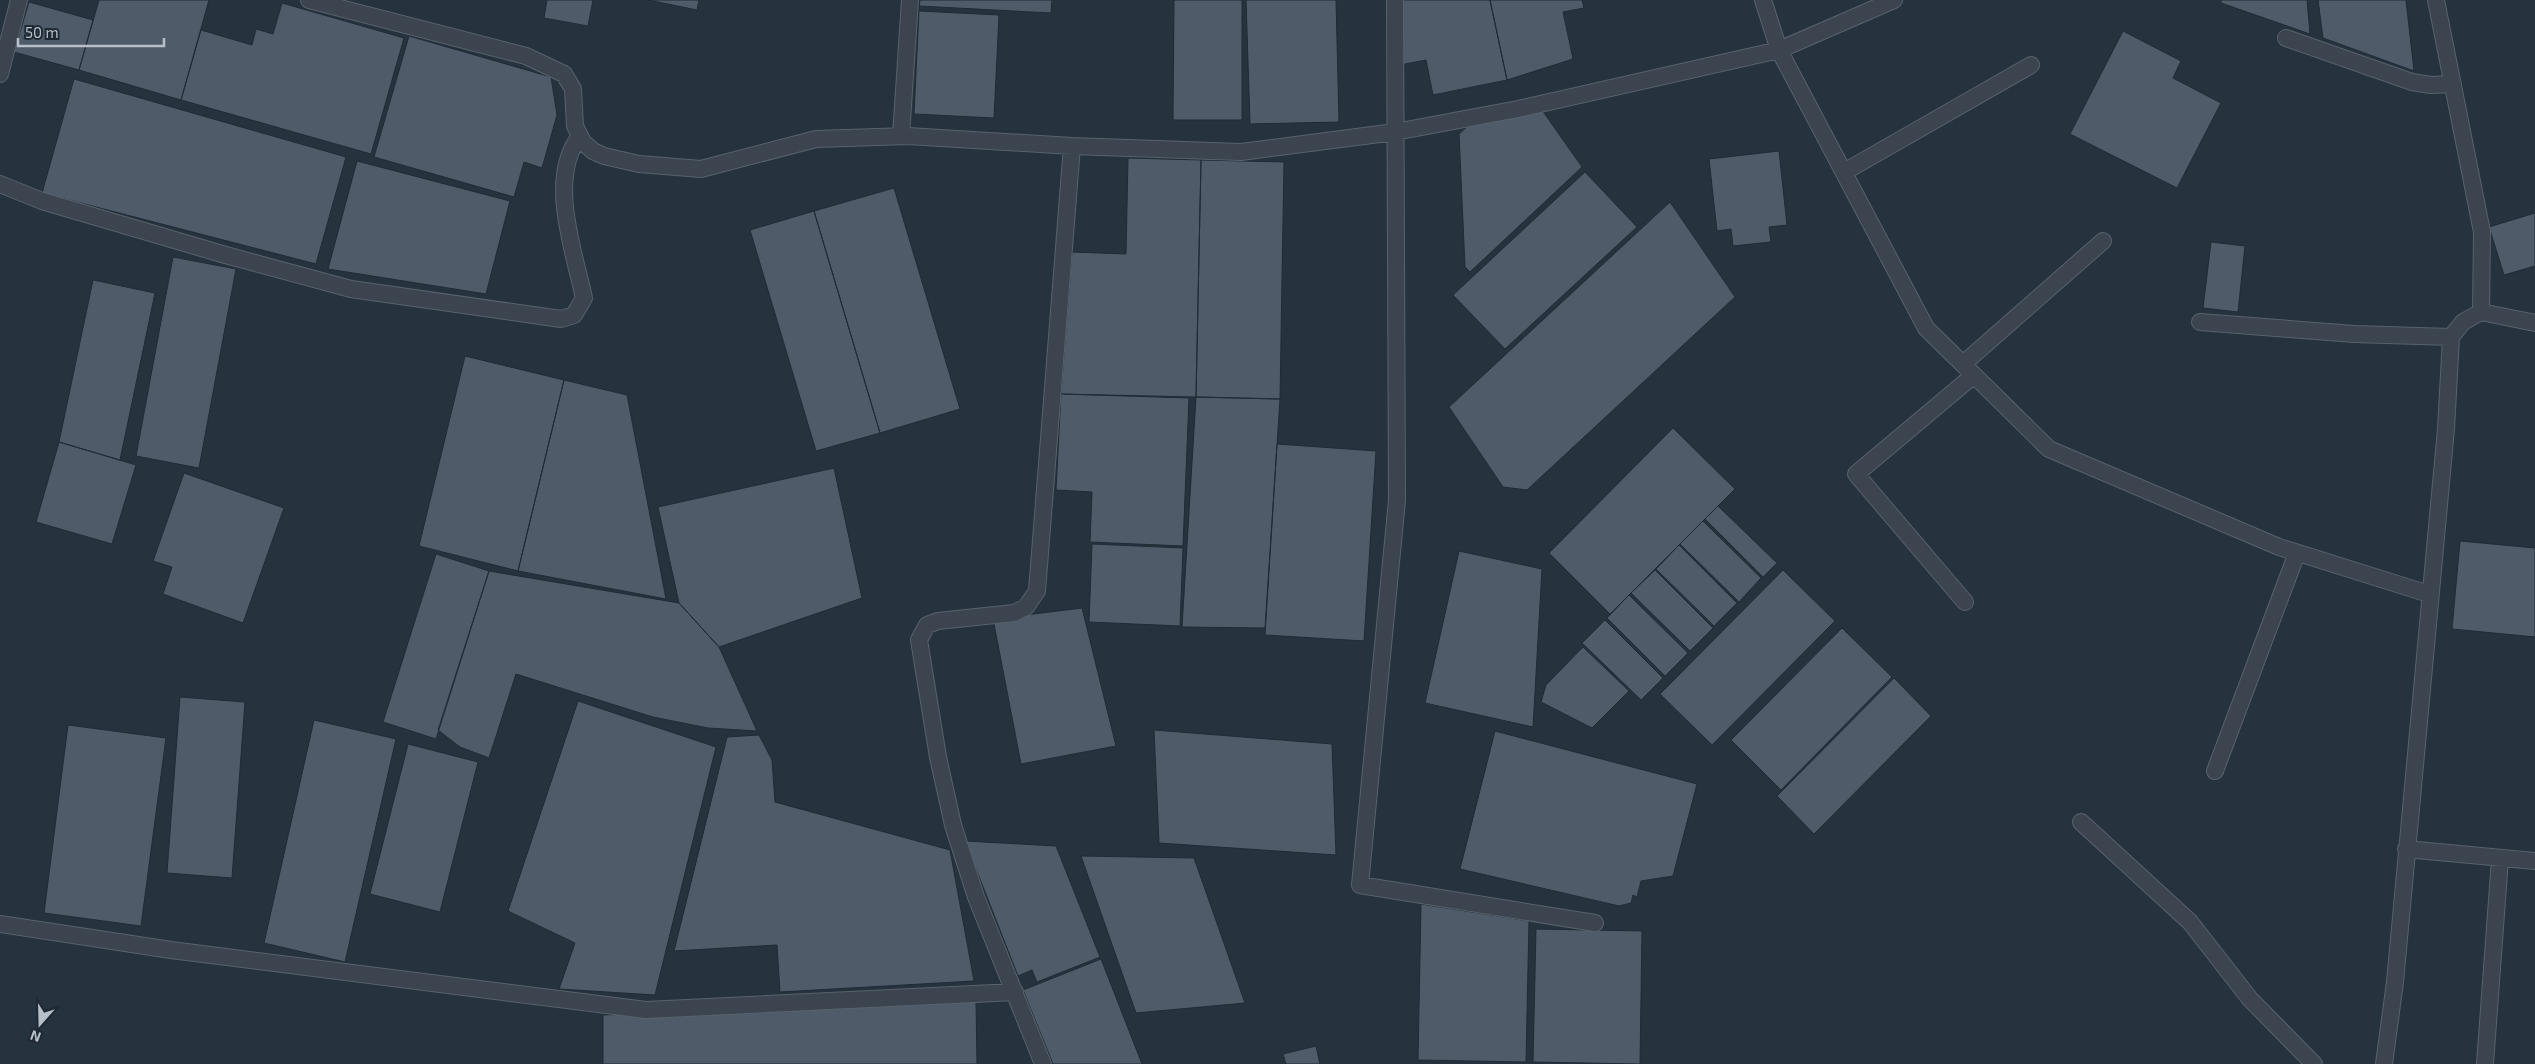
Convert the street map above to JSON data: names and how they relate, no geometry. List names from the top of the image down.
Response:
{
  "scale_bar": "50 m",
  "north": "bottom"
}
